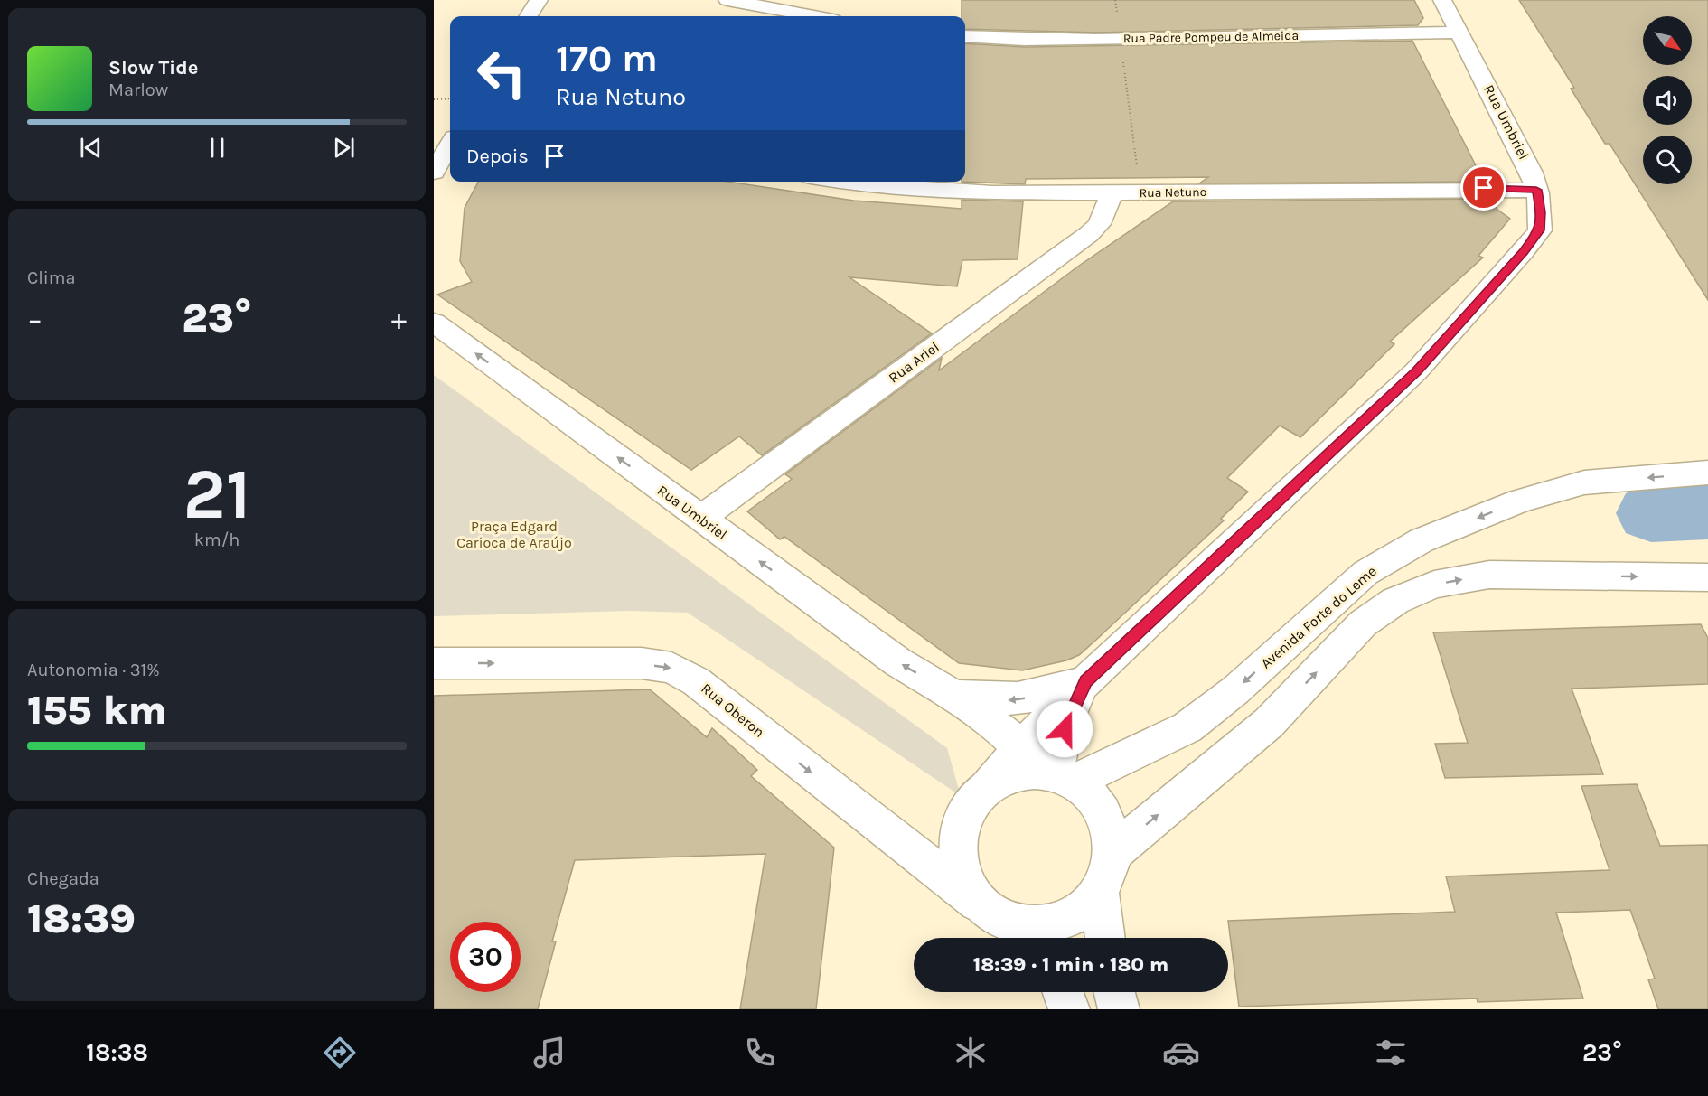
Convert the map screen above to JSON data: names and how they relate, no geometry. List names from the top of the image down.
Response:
{
  "streets": {
    "street": [
      "Rua Padre Pompeu de Almeida",
      "Rua Umbriel",
      "Rua Netuno",
      "Rua Ariel",
      "Avenida Forte do Leme",
      "Rua Oberon"
    ]
  },
  "crossings": [
    ["Rua Padre Pompeu de Almeida", "Rua Umbriel"],
    ["Rua Umbriel", "Rua Netuno"],
    ["Rua Umbriel", "Rua Ariel"],
    ["Rua Umbriel", "Avenida Forte do Leme"],
    ["Rua Umbriel", "Rua Oberon"],
    ["Rua Netuno", "Rua Ariel"],
    ["Avenida Forte do Leme", "Rua Oberon"]
  ],
  "one_way": ["Rua Umbriel", "Rua Oberon"],
  "parks": ["Praça Edgard Carioca de Araújo"],
  "north": "bottom right",
  "page": {
    "turn": ["170 m", "Rua Netuno"],
    "song": ["Slow Tide", "Marlow"],
    "then": "Depois",
    "tile": [
      "Clima",
      ["21", "km/h"],
      ["Autonomia · 31%", "155 km"],
      ["Chegada", "18:39"]
    ],
    "heat": ["−", "23°", "+"],
    "limit": "30",
    "trip": "18:39 · 1 min · 180 m",
    "tabs": ["18:38", "23°"]
  }
}
